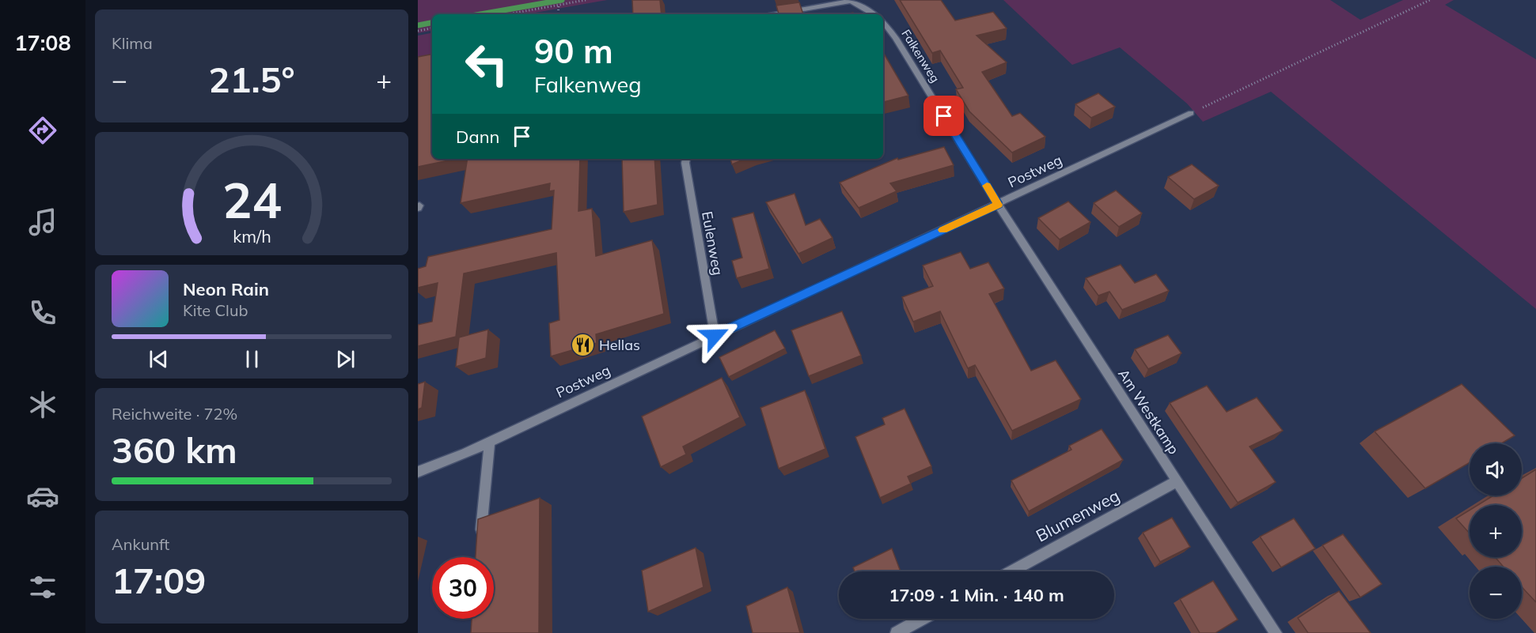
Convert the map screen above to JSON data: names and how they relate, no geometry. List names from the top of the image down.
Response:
{
  "streets": {
    "street": [
      "Falkenweg",
      "Postweg",
      "Eulenweg",
      "Am Westkamp",
      "Blumenweg"
    ]
  },
  "crossings": [
    ["Falkenweg", "Postweg"],
    ["Falkenweg", "Am Westkamp"],
    ["Postweg", "Eulenweg"],
    ["Postweg", "Am Westkamp"],
    ["Am Westkamp", "Blumenweg"]
  ],
  "places": {
    "restaurant": ["Hellas"]
  },
  "page": {
    "tabs": "17:08",
    "tile": [
      "Klima",
      ["Reichweite · 72%", "360 km"],
      ["Ankunft", "17:09"]
    ],
    "turn": ["90 m", "Falkenweg"],
    "heat": ["−", "21.5°", "+"],
    "then": "Dann",
    "song": ["Neon Rain", "Kite Club"],
    "map_buttons": ["+", "−"],
    "limit": "30",
    "trip": "17:09 · 1 Min. · 140 m",
    "gauge": ["24", "km/h"]
  }
}
